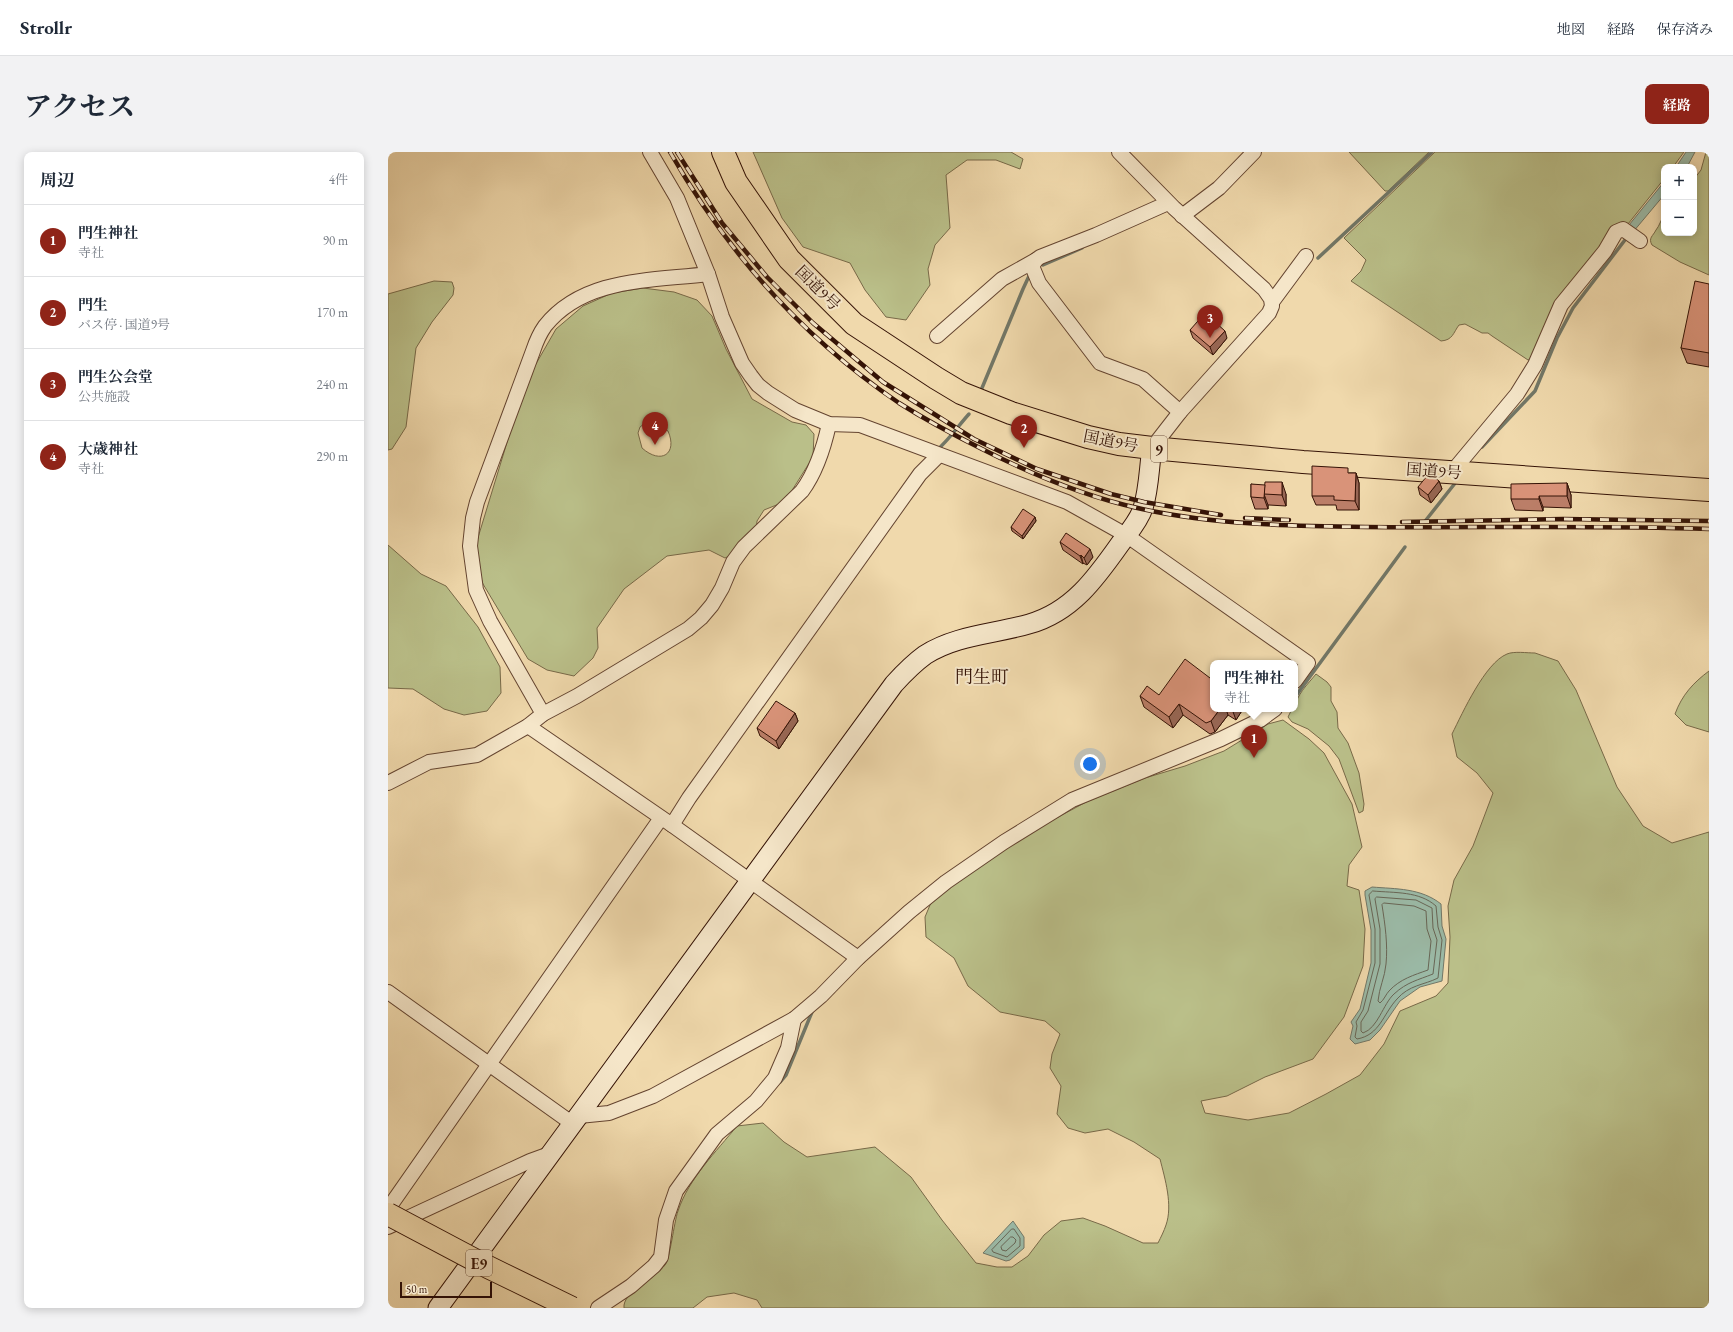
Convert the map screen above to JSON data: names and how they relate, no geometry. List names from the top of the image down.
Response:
{
  "streets": {
    "highway": ["国道9号", "9", "E9"]
  },
  "districts": ["門生町"],
  "scale_bar": "50 m",
  "page": {
    "header": "Strollr",
    "nav": ["地図", "経路", "保存済み"],
    "title": "アクセス",
    "buttons": "経路",
    "heading": ["周辺", "4件"],
    "map_buttons": ["+", "−"],
    "list": [
      {
        "mark": "1",
        "name": "門生神社",
        "note": "寺社",
        "value": "90 m"
      },
      {
        "mark": "2",
        "name": "門生",
        "note": "バス停 · 国道9号",
        "value": "170 m"
      },
      {
        "mark": "3",
        "name": "門生公会堂",
        "note": "公共施設",
        "value": "240 m"
      },
      {
        "mark": "4",
        "name": "大歳神社",
        "note": "寺社",
        "value": "290 m"
      }
    ],
    "pins": [
      "3",
      "4",
      "2",
      "1"
    ],
    "popup": ["門生神社", "寺社"],
    "scale": "50 m"
  }
}
